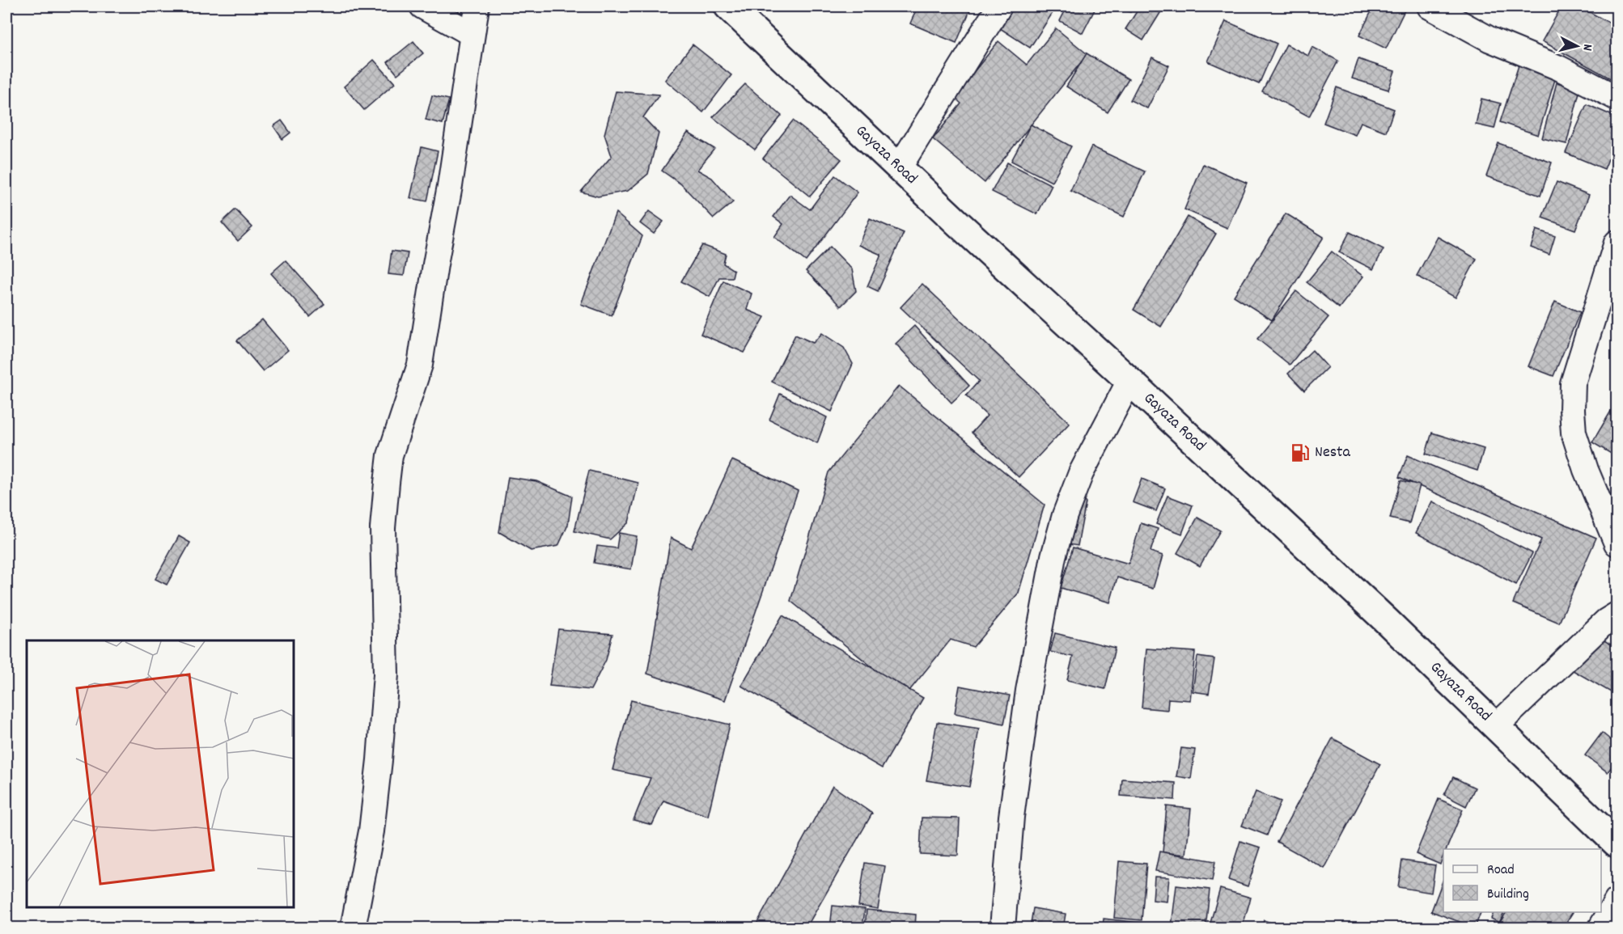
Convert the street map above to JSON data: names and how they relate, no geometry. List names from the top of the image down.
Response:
{
  "streets": {
    "main road": ["Gayaza Road"]
  },
  "places": {
    "fuel station": ["Nesta"]
  },
  "legend": ["Road", "Building"],
  "north": "right"
}
